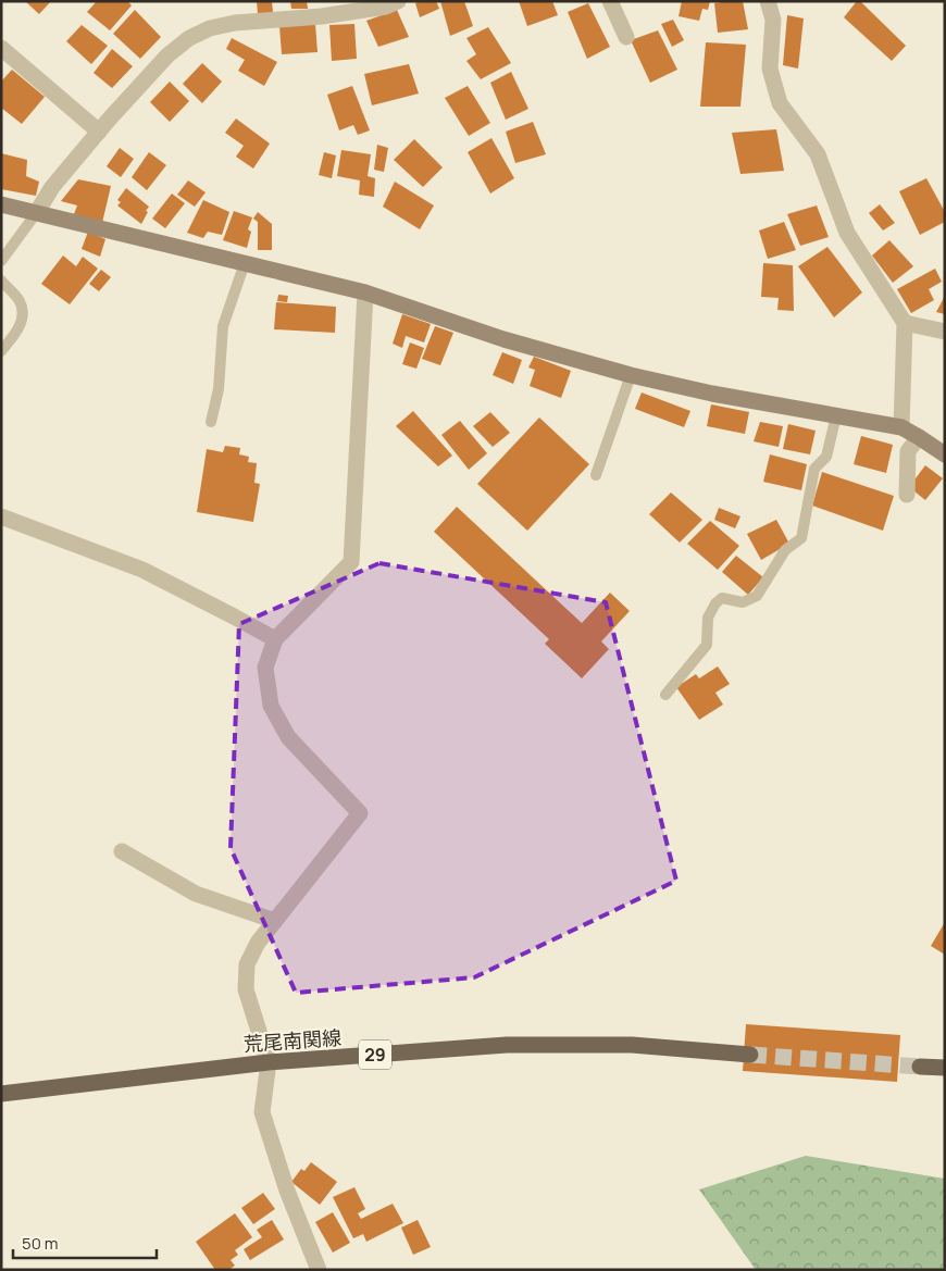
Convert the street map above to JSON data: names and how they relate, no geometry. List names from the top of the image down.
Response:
{
  "streets": {
    "main road": ["荒尾南関線", "29"]
  },
  "scale_bar": "50 m"
}
